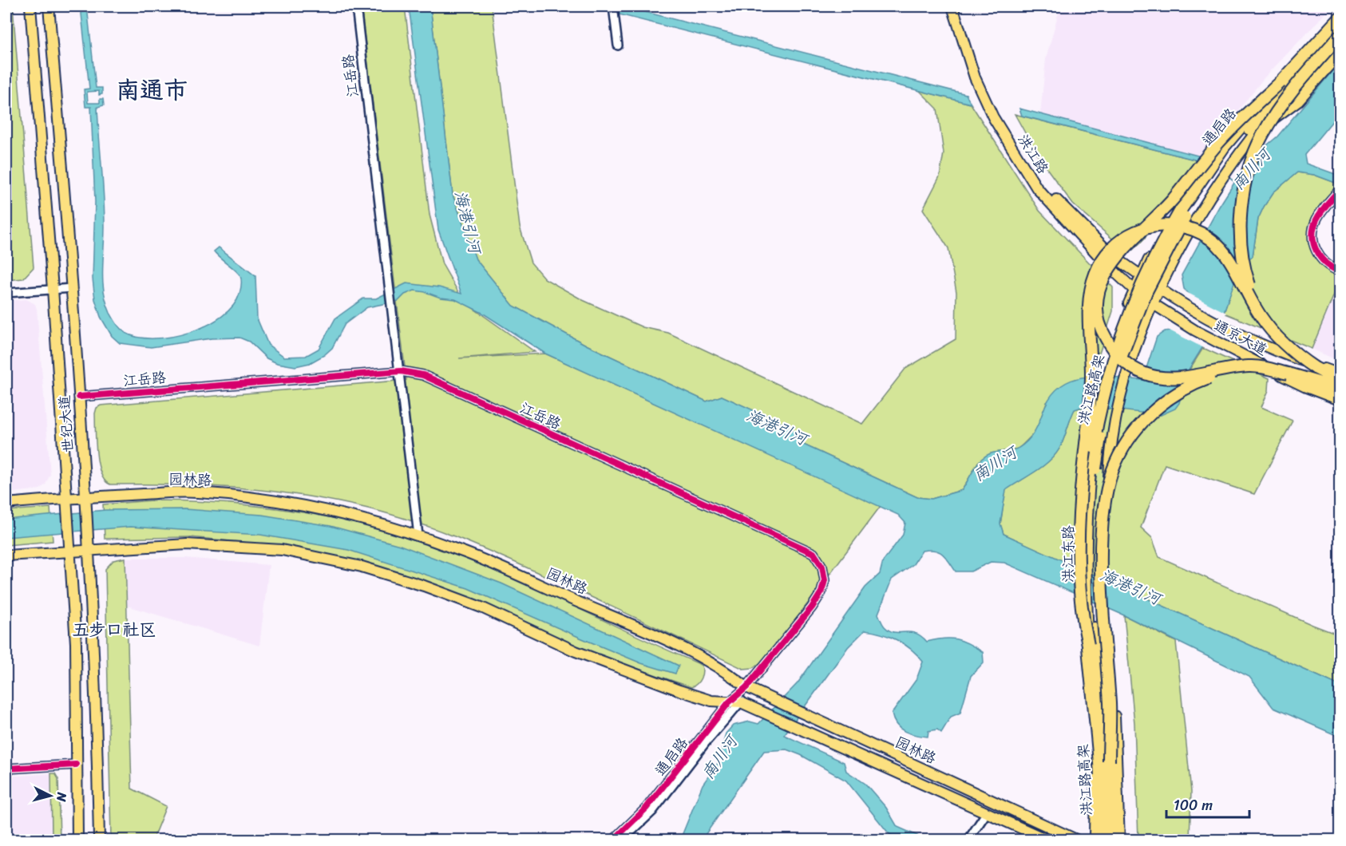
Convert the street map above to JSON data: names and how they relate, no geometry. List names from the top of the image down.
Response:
{
  "streets": {
    "highway": ["洪江路高架"],
    "main road": [
      "通启路",
      "洪江路",
      "通京大道",
      "世纪大道",
      "园林路",
      "洪江东路"
    ],
    "street": ["江岳路"]
  },
  "crossings": [
    ["江岳路", "通启路"],
    ["江岳路", "世纪大道"],
    ["江岳路", "园林路"],
    ["通启路", "洪江路"],
    ["通启路", "通京大道"],
    ["通启路", "园林路"],
    ["通启路", "洪江东路"],
    ["洪江路", "通京大道"],
    ["洪江路", "洪江东路"],
    ["通京大道", "洪江东路"],
    ["世纪大道", "园林路"]
  ],
  "districts": ["南通市", "五步口社区"],
  "water": ["南川河", "海港引河"],
  "scale_bar": "100 m",
  "north": "right"
}
